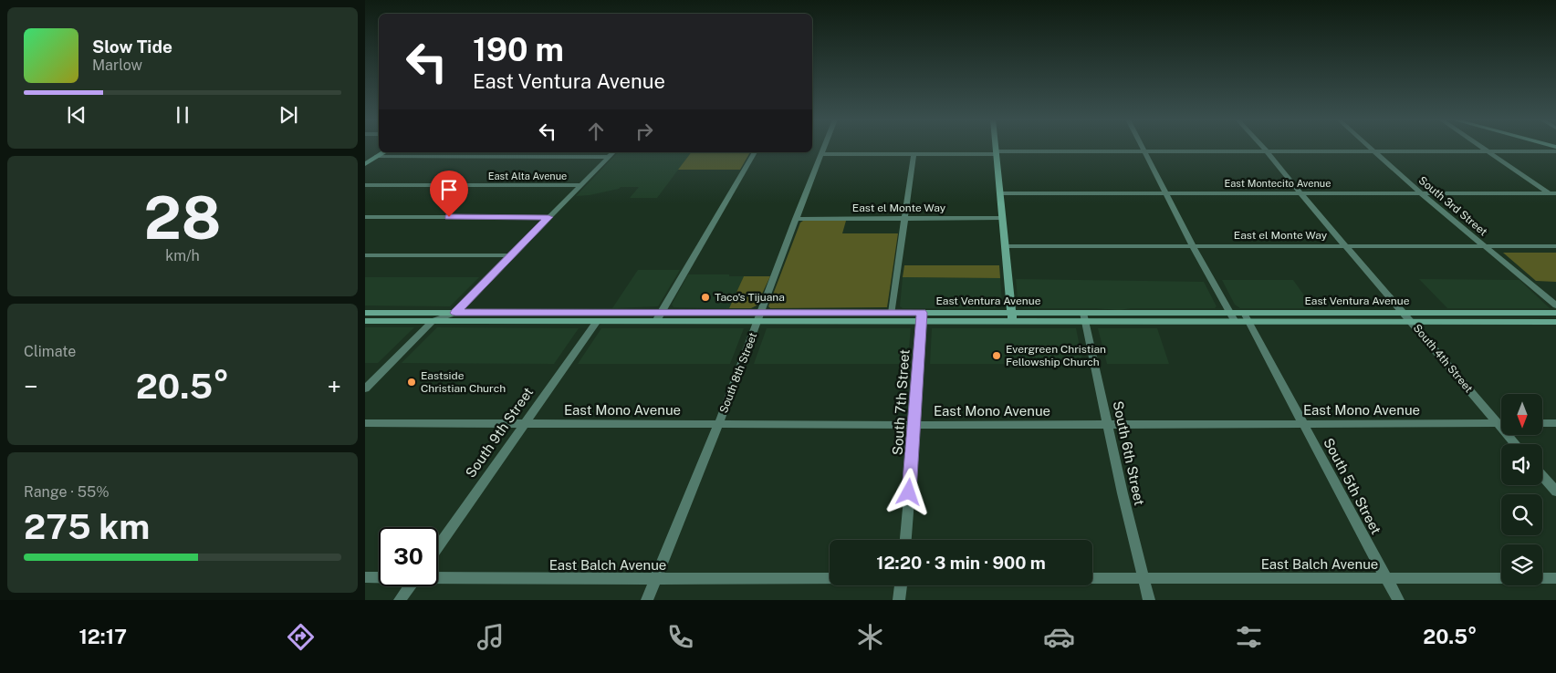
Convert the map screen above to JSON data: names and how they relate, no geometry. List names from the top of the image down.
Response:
{
  "streets": {
    "main road": ["East Ventura Avenue"],
    "street": [
      "East Alta Avenue",
      "East Montecito Avenue",
      "South 3rd Street",
      "East el Monte Way",
      "South 4th Street",
      "South 8th Street",
      "South 7th Street",
      "East Mono Avenue",
      "South 9th Street",
      "South 6th Street",
      "South 5th Street",
      "East Balch Avenue"
    ]
  },
  "crossings": [
    ["East Montecito Avenue", "South 3rd Street"],
    ["East Montecito Avenue", "South 4th Street"],
    ["South 3rd Street", "East el Monte Way"],
    ["East el Monte Way", "South 4th Street"],
    ["East el Monte Way", "South 8th Street"],
    ["East Ventura Avenue", "South 4th Street"],
    ["East Ventura Avenue", "South 8th Street"],
    ["East Ventura Avenue", "South 7th Street"],
    ["East Ventura Avenue", "South 9th Street"],
    ["East Ventura Avenue", "South 6th Street"],
    ["East Ventura Avenue", "South 5th Street"],
    ["South 4th Street", "East Mono Avenue"],
    ["South 8th Street", "East Mono Avenue"],
    ["South 8th Street", "East Balch Avenue"],
    ["South 7th Street", "East Mono Avenue"],
    ["East Mono Avenue", "South 9th Street"],
    ["East Mono Avenue", "South 6th Street"],
    ["East Mono Avenue", "South 5th Street"],
    ["South 6th Street", "East Balch Avenue"],
    ["South 5th Street", "East Balch Avenue"]
  ],
  "places": ["Taco's Tijuana", "Evergreen Christian Fellowship Church", "Eastside Christian Church"],
  "north": "bottom",
  "page": {
    "turn": ["190 m", "East Ventura Avenue"],
    "song": ["Slow Tide", "Marlow"],
    "tile": [
      ["28", "km/h"],
      "Climate",
      ["Range · 55%", "275 km"]
    ],
    "heat": ["−", "20.5°", "+"],
    "limit": "30",
    "trip": "12:20 · 3 min · 900 m",
    "tabs": ["12:17", "20.5°"]
  }
}
